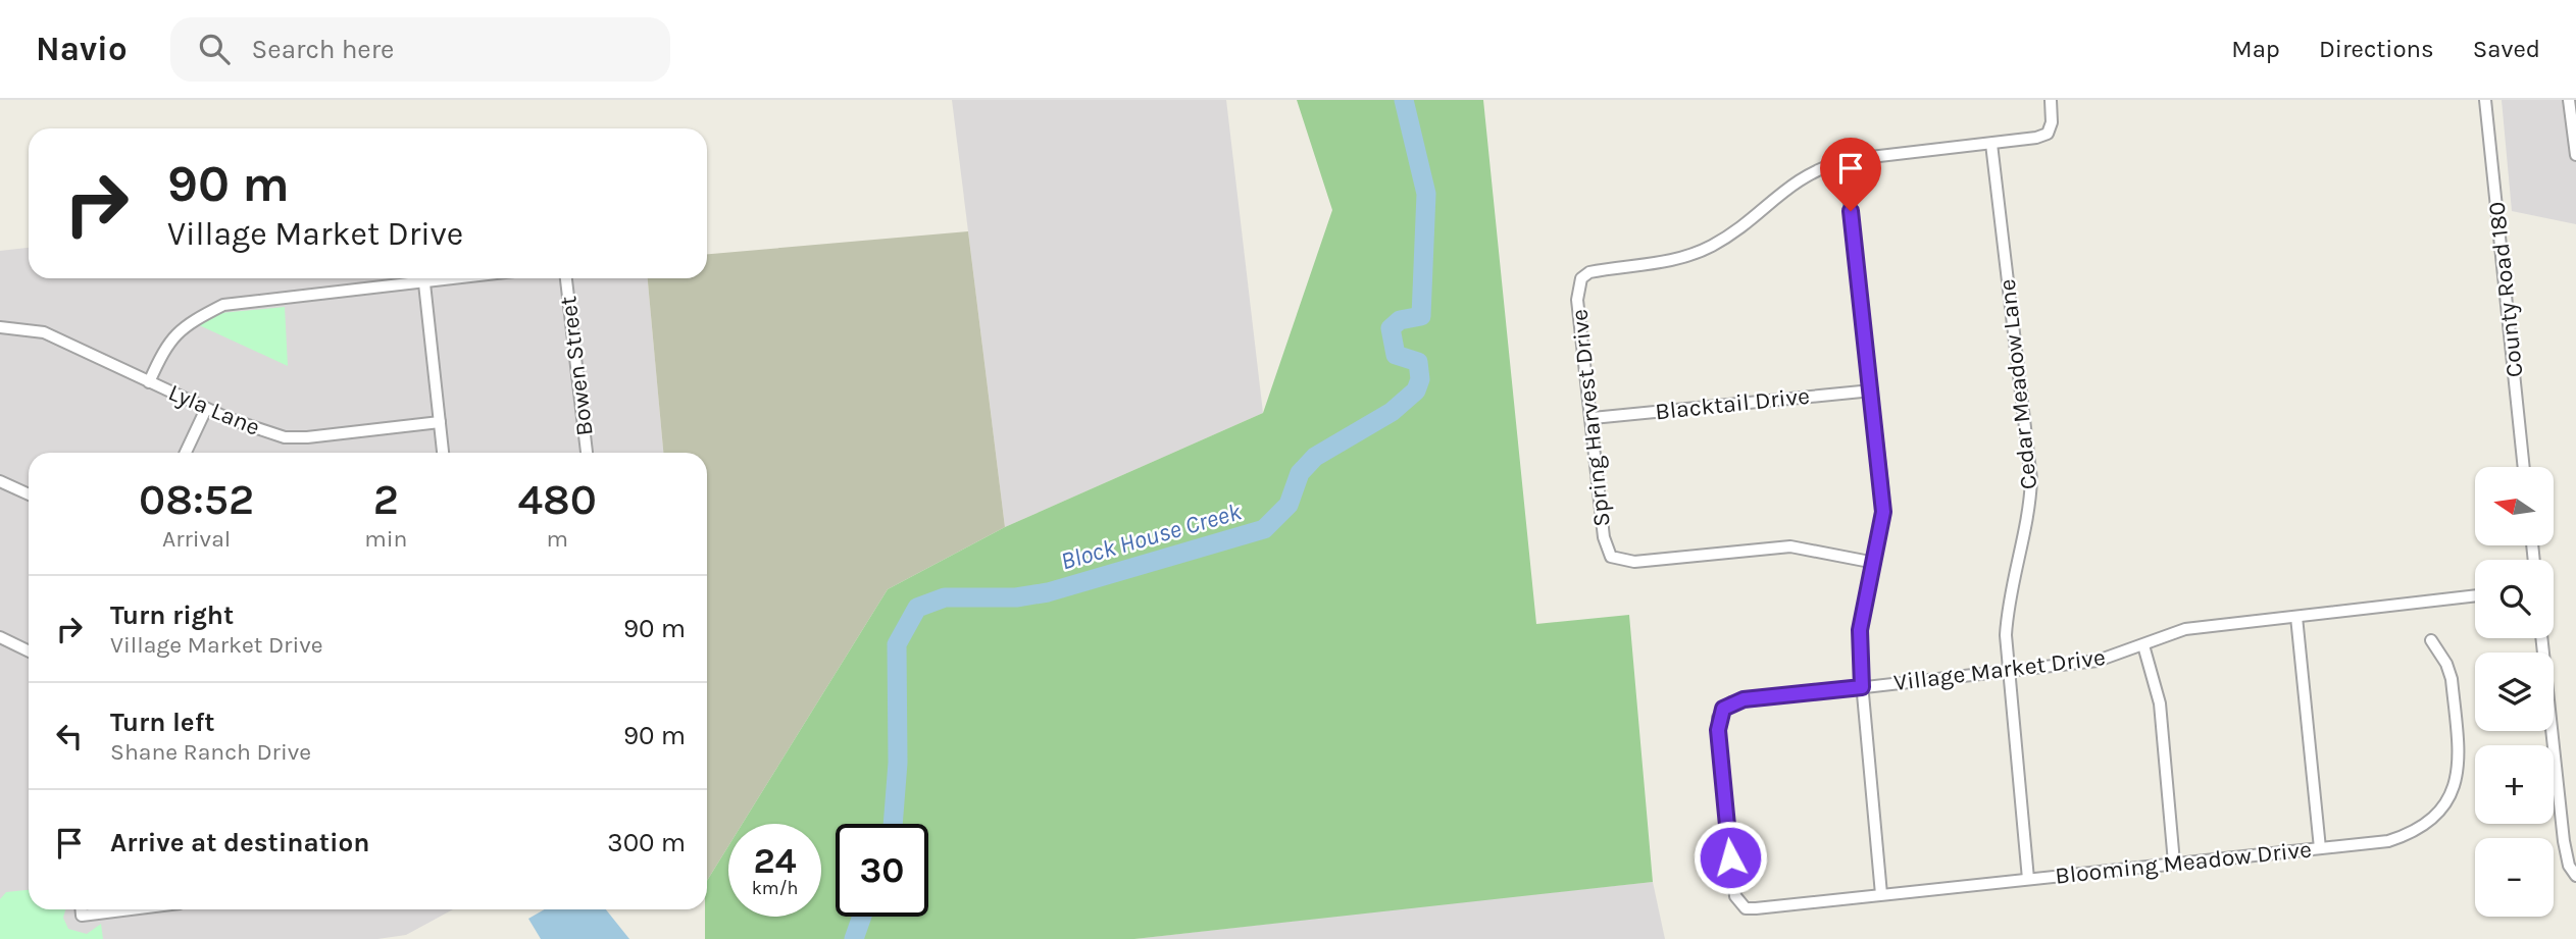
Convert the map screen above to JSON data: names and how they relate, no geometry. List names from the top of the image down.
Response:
{
  "streets": {
    "street": [
      "County Road 180",
      "Bowen Street",
      "Cedar Meadow Lane",
      "Blacktail Drive",
      "Lyla Lane",
      "Spring Harvest Drive",
      "Village Market Drive",
      "Blooming Meadow Drive"
    ]
  },
  "crossings": [
    ["Cedar Meadow Lane", "Village Market Drive"],
    ["Cedar Meadow Lane", "Blooming Meadow Drive"],
    ["Blacktail Drive", "Spring Harvest Drive"],
    ["Village Market Drive", "Blooming Meadow Drive"]
  ],
  "water": ["Block House Creek"],
  "north": "left",
  "page": {
    "header": "Navio",
    "search": "Search here",
    "nav": ["Map", "Directions", "Saved"],
    "turn": ["90 m", "Village Market Drive"],
    "eta": [
      "08:52",
      "Arrival",
      "2",
      "min",
      "480",
      "m"
    ],
    "map_buttons": ["+", "−"],
    "list": [
      {
        "name": "Turn right",
        "note": "Village Market Drive",
        "value": "90 m"
      },
      {
        "name": "Turn left",
        "note": "Shane Ranch Drive",
        "value": "90 m"
      },
      {
        "name": "Arrive at destination",
        "value": "300 m"
      }
    ],
    "speed": "24 km/h",
    "limit": "30"
  }
}
